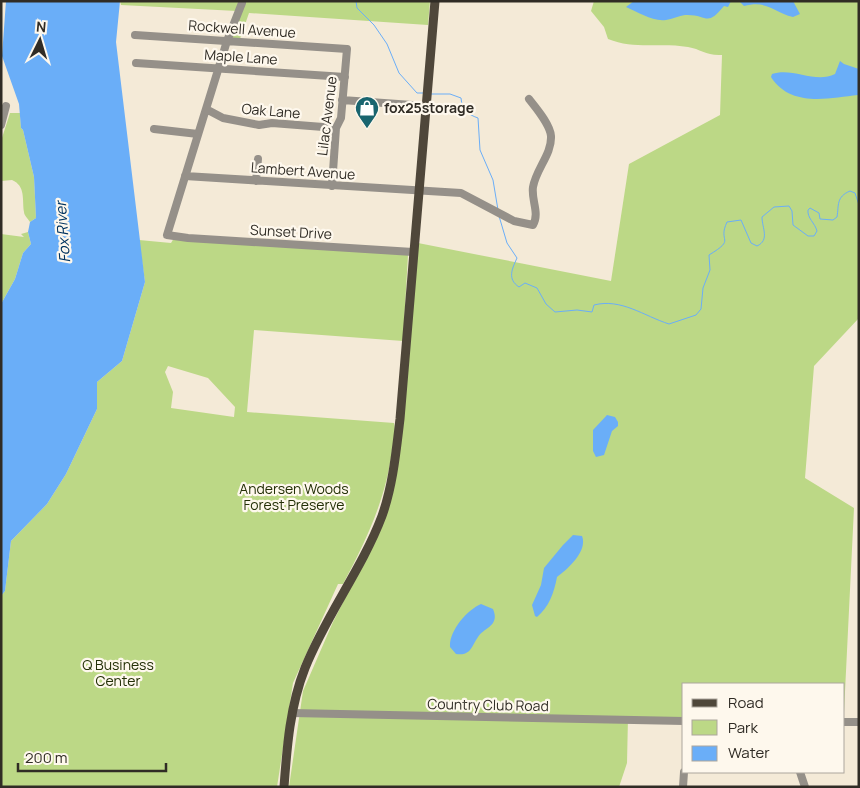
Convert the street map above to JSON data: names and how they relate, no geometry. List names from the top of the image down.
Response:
{
  "streets": {
    "street": [
      "Rockwell Avenue",
      "Maple Lane",
      "Oak Lane",
      "Lilac Avenue",
      "Lambert Avenue",
      "Sunset Drive",
      "Country Club Road"
    ]
  },
  "crossings": [
    ["Rockwell Avenue", "Lilac Avenue"],
    ["Maple Lane", "Lilac Avenue"],
    ["Oak Lane", "Lilac Avenue"],
    ["Lilac Avenue", "Lambert Avenue"],
    ["Lambert Avenue", "Sunset Drive"]
  ],
  "water": ["Fox River"],
  "parks": ["Andersen Woods Forest Preserve", "Q Business Center"],
  "places": {
    "shop": ["fox25storage"]
  },
  "legend": ["Road", "Park", "Water"],
  "scale_bar": "200 m",
  "north": "top"
}
